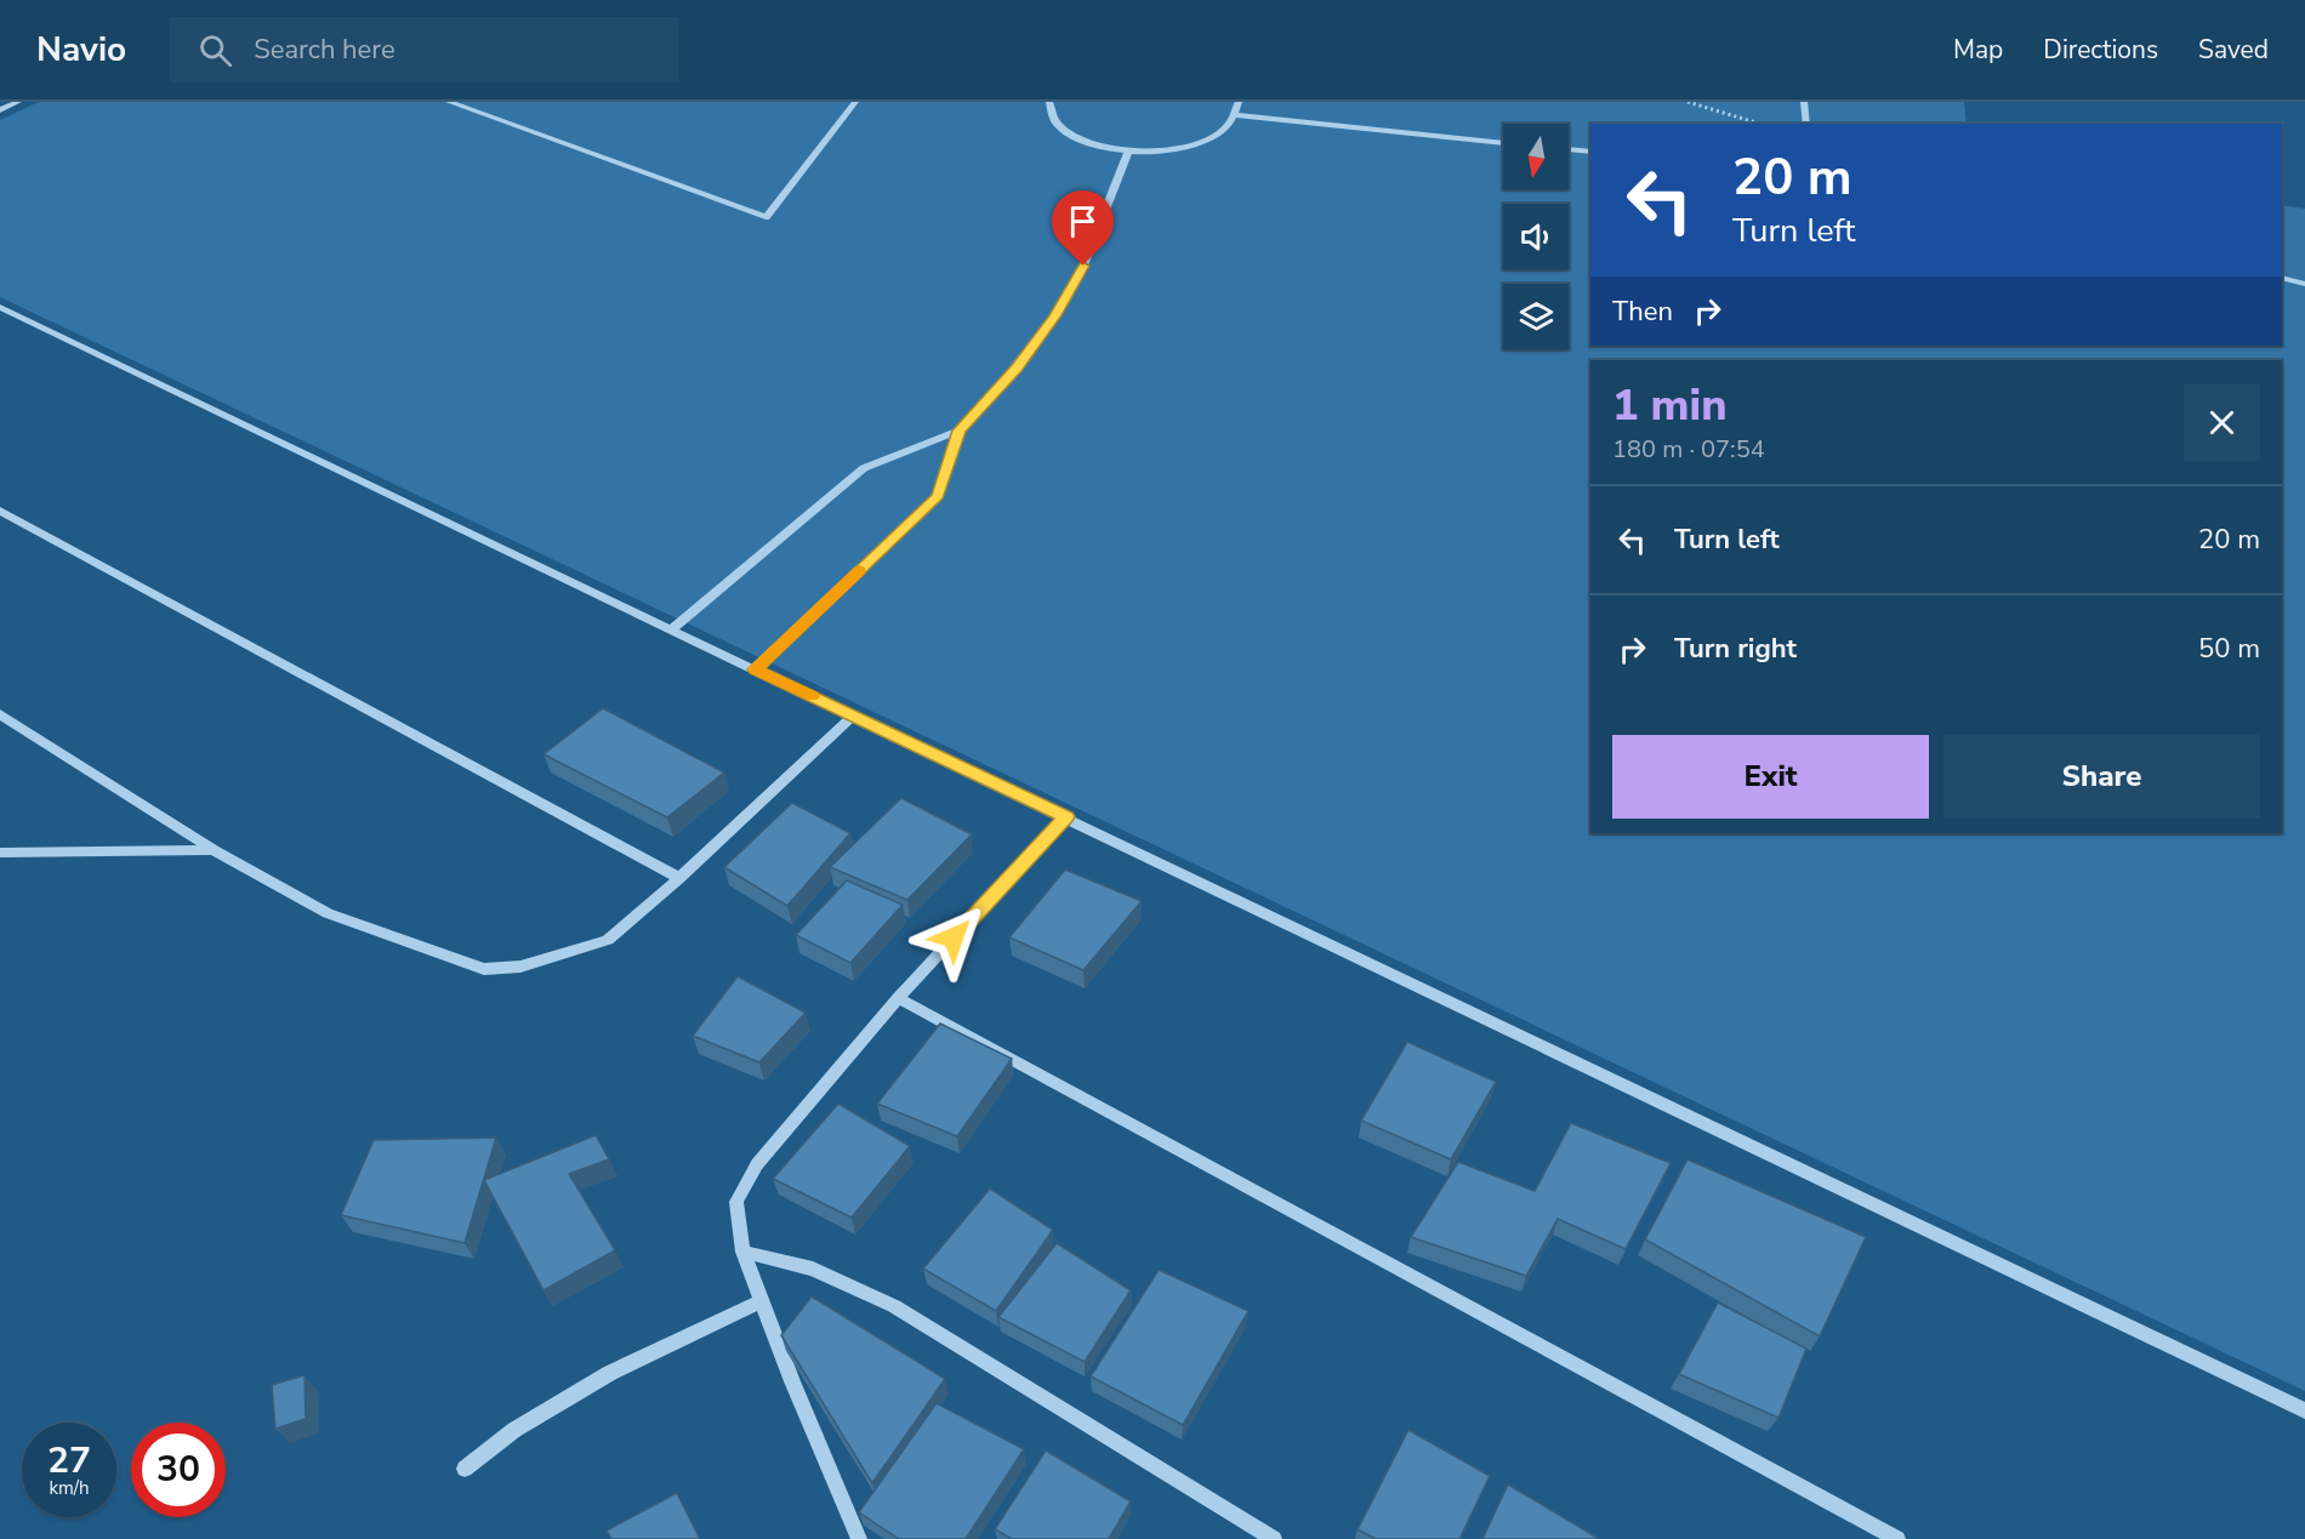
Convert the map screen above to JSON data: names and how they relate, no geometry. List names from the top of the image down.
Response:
{
  "north": "bottom",
  "page": {
    "header": "Navio",
    "search": "Search here",
    "nav": ["Map", "Directions", "Saved"],
    "turn": ["20 m", "Turn left"],
    "then": "Then",
    "heading": ["1 min", "180 m · 07:54"],
    "list": [
      {
        "name": "Turn left",
        "value": "20 m"
      },
      {
        "name": "Turn right",
        "value": "50 m"
      }
    ],
    "buttons": ["Exit", "Share"],
    "speed": "27 km/h",
    "limit": "30"
  }
}
